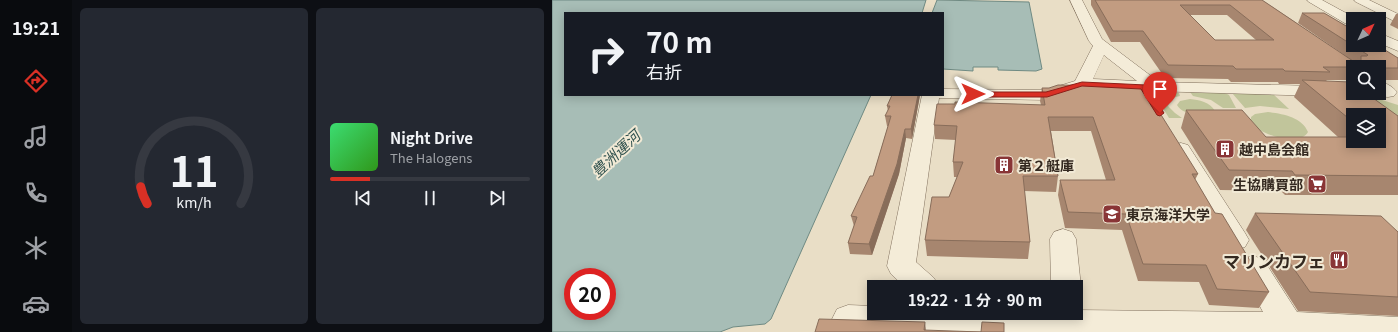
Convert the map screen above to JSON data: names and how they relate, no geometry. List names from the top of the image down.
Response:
{
  "water": ["豊洲運河"],
  "places": {
    "building": ["越中島会館", "第２艇庫"],
    "supermarket": ["生協購買部"],
    "school or university": ["東京海洋大学"],
    "restaurant": ["マリンカフェ"]
  },
  "north": "top right",
  "page": {
    "tabs": "19:21",
    "turn": ["70 m", "右折"],
    "song": ["Night Drive", "The Halogens"],
    "limit": "20",
    "trip": "19:22 · 1 分 · 90 m",
    "gauge": ["11", "km/h"]
  }
}
